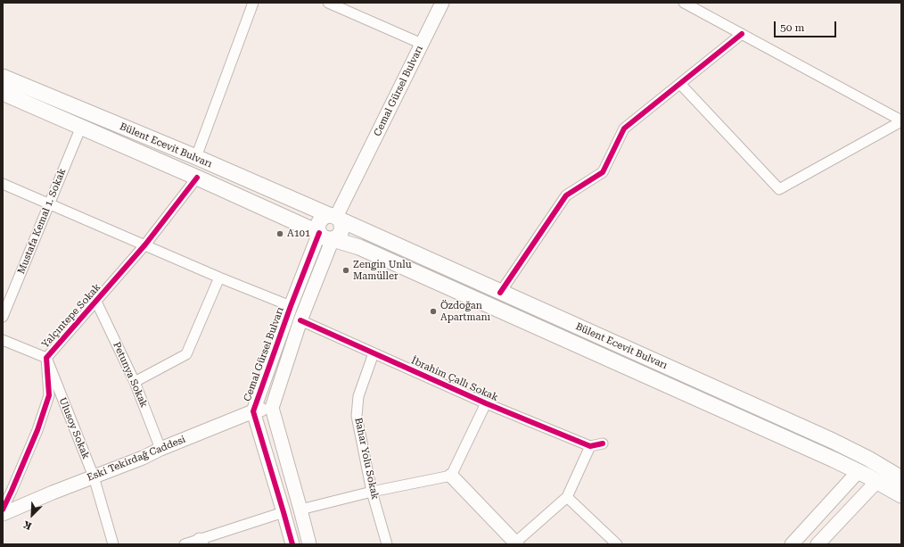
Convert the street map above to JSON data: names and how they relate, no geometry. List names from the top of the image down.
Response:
{
  "streets": {
    "main road": ["Bülent Ecevit Bulvarı"],
    "street": [
      "Cemal Gürsel Bulvarı",
      "Mustafa Kemal 1. Sokak",
      "Yalçıntepe Sokak",
      "Petunya Sokak",
      "İbrahim Çallı Sokak",
      "Ulusoy Sokak",
      "Eski Tekirdağ Caddesi",
      "Bahar Yolu Sokak"
    ]
  },
  "crossings": [
    ["Cemal Gürsel Bulvarı", "Bülent Ecevit Bulvarı"],
    ["Cemal Gürsel Bulvarı", "Eski Tekirdağ Caddesi"],
    ["Bülent Ecevit Bulvarı", "Mustafa Kemal 1. Sokak"],
    ["Bülent Ecevit Bulvarı", "Yalçıntepe Sokak"],
    ["Yalçıntepe Sokak", "Petunya Sokak"],
    ["Yalçıntepe Sokak", "Ulusoy Sokak"],
    ["Petunya Sokak", "Eski Tekirdağ Caddesi"],
    ["İbrahim Çallı Sokak", "Bahar Yolu Sokak"],
    ["Ulusoy Sokak", "Eski Tekirdağ Caddesi"]
  ],
  "places": ["A101", "Zengin Unlu Mamüller", "Özdoğan Apartmanı"],
  "scale_bar": "50 m",
  "north": "bottom left"
}
